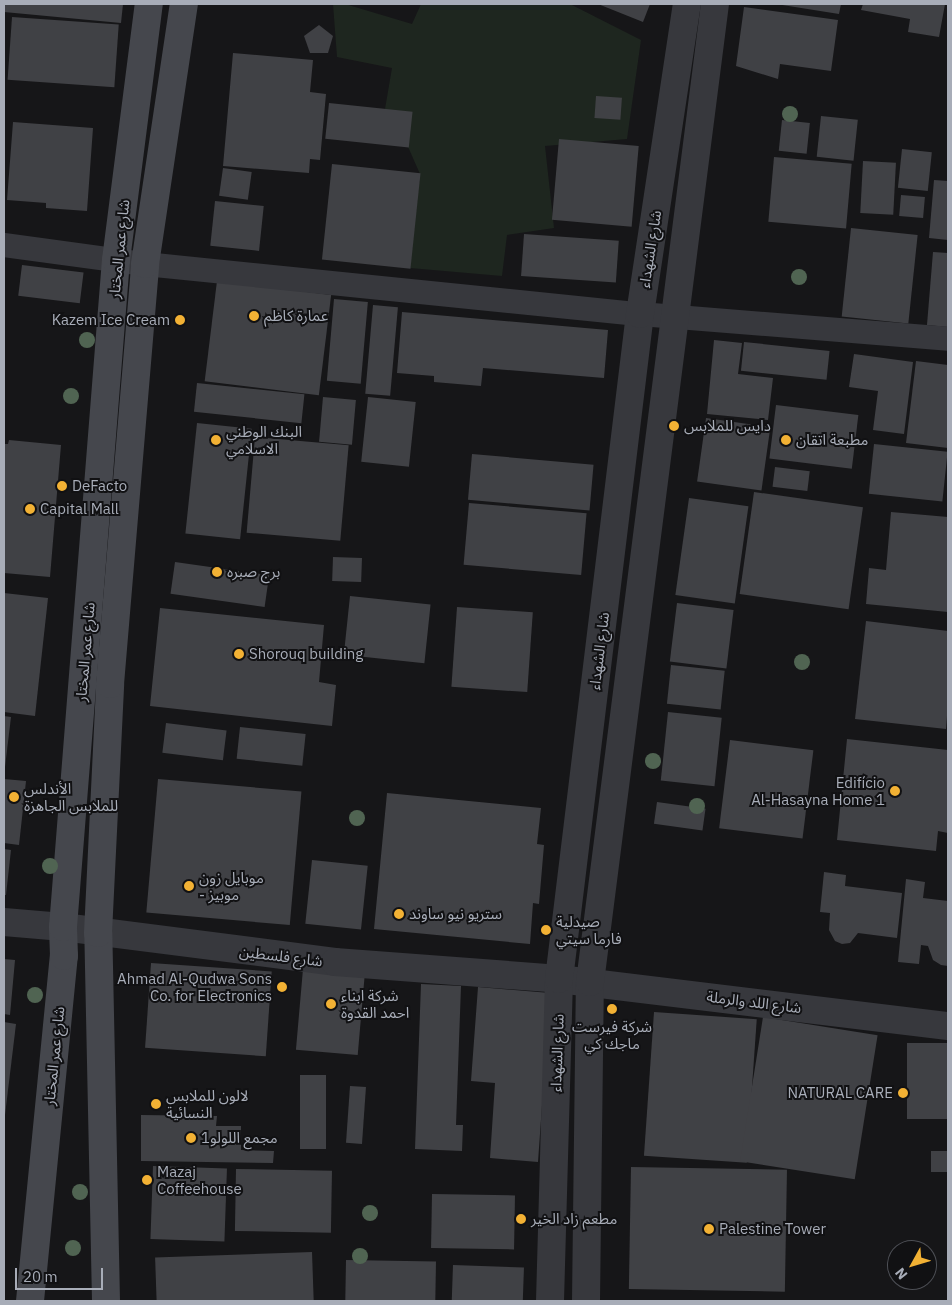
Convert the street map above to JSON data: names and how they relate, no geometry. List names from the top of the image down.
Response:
{
  "streets": {
    "main road": ["شارع عمر المختار"],
    "street": ["شارع الشهداء", "شارع فلسطين", "شارع اللد والرملة"]
  },
  "crossings": [
    ["شارع عمر المختار", "شارع فلسطين"],
    ["شارع الشهداء", "شارع فلسطين"],
    ["شارع الشهداء", "شارع اللد والرملة"],
    ["شارع فلسطين", "شارع اللد والرملة"]
  ],
  "places": [
    "عمارة كاظم",
    "Kazem Ice Cream",
    "دايس للملابس",
    "البنك الوطني الاسلامي",
    "مطبعة اتقان",
    "DeFacto",
    "Capital Mall",
    "برج صبره",
    "Shorouq building",
    "Edifício Al-Hasayna Home 1",
    "الأندلس للملابس الجاهزة",
    "موبايل زون - موبيز",
    "ستريو نيو ساوند",
    "صيدلية فارما سيتي",
    "Ahmad Al-Qudwa Sons Co. for Electronics",
    "شركة ابناء احمد القدوة",
    "شركة فيرست ماجك كي",
    "NATURAL CARE",
    "لالون للملابس النسائية",
    "مجمع اللولو1",
    "Mazaj Coffeehouse",
    "مطعم زاد الخير",
    "Palestine Tower"
  ],
  "scale_bar": "20 m",
  "north": "bottom left"
}
